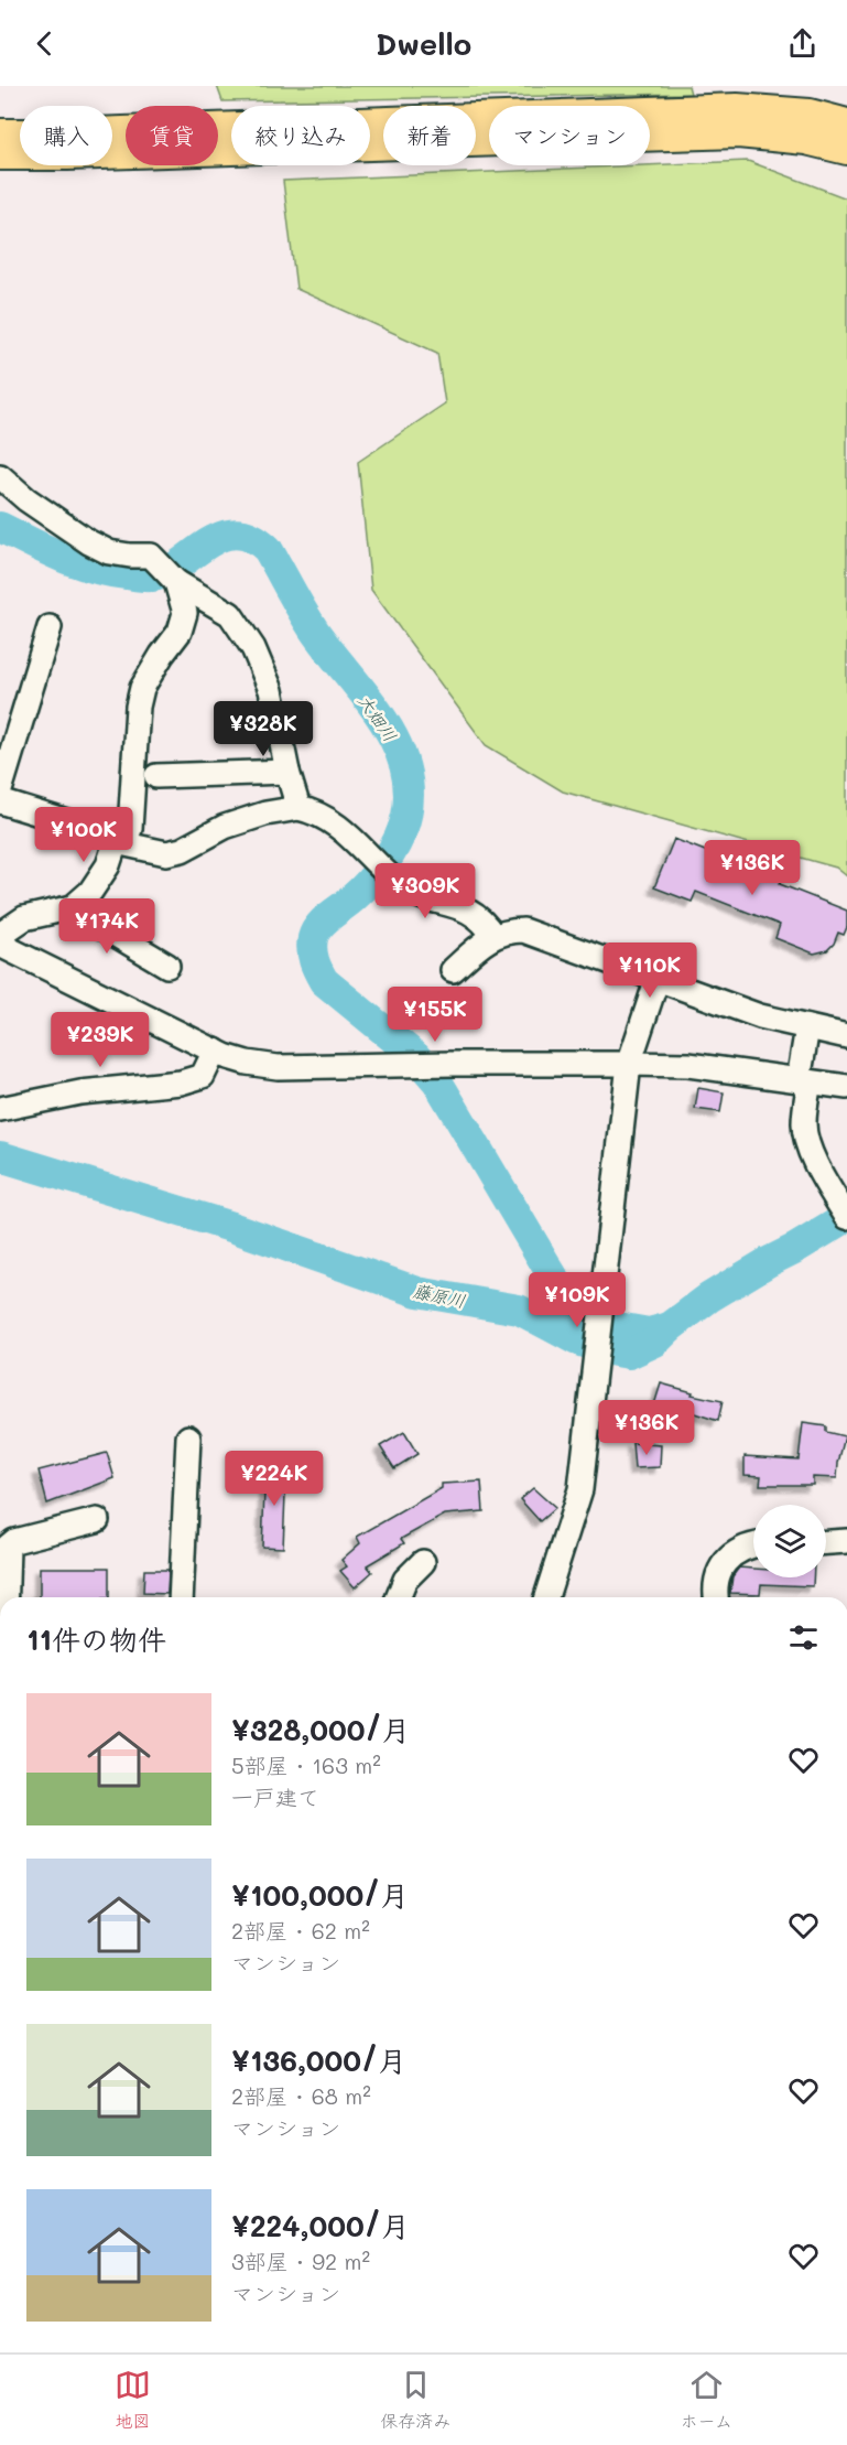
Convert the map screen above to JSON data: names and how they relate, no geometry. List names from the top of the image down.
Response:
{
  "water": ["大畑川", "藤原川"],
  "page": {
    "header": "Dwello",
    "chip": [
      "購入",
      "賃貸",
      "絞り込み",
      "新着",
      "マンション"
    ],
    "price": [
      "¥328K",
      "¥100K",
      "¥136K",
      "¥309K",
      "¥174K",
      "¥110K",
      "¥155K",
      "¥239K",
      "¥109K",
      "¥136K",
      "¥224K"
    ],
    "heading": "11件の物件",
    "list": [
      {
        "name": "¥328,000/月",
        "note": "5部屋 · 163 m² · 一戸建て"
      },
      {
        "name": "¥100,000/月",
        "note": "2部屋 · 62 m² · マンション"
      },
      {
        "name": "¥136,000/月",
        "note": "2部屋 · 68 m² · マンション"
      },
      {
        "name": "¥224,000/月",
        "note": "3部屋 · 92 m² · マンション"
      }
    ],
    "tabs": ["地図", "保存済み", "ホーム"]
  }
}
